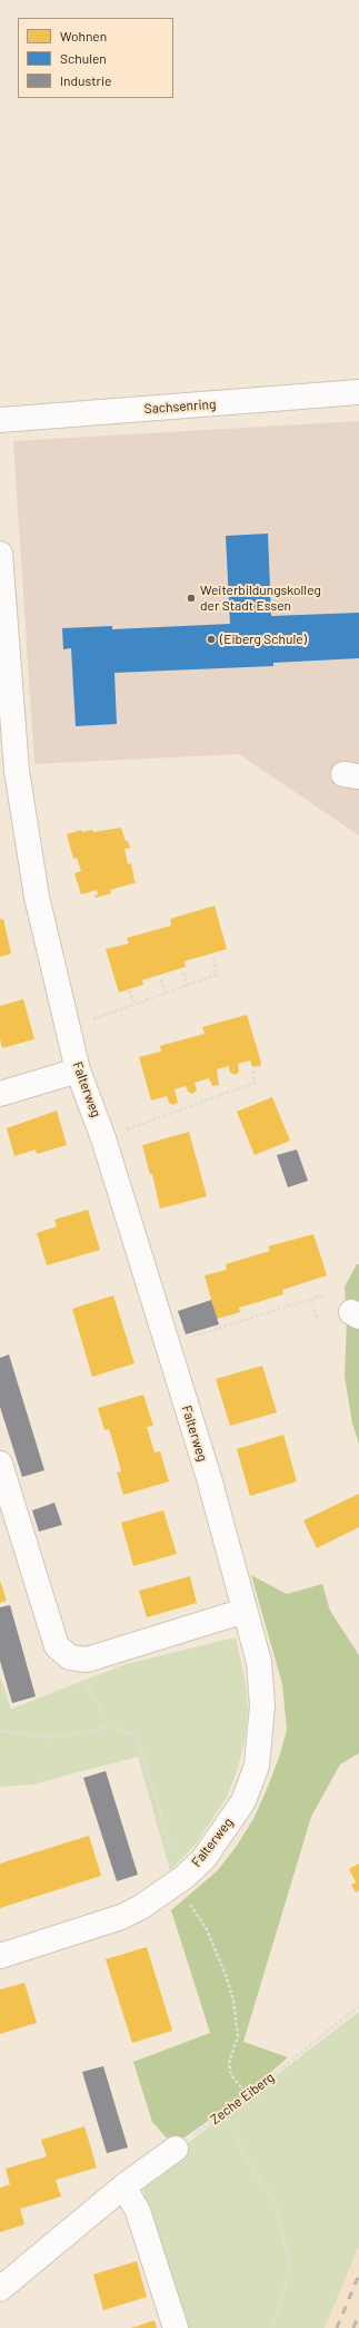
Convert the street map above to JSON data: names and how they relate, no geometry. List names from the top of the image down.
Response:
{
  "streets": {
    "street": ["Sachsenring", "Falterweg"],
    "path": ["Zeche Eiberg"]
  },
  "places": ["Weiterbildungskolleg der Stadt Essen", "(Eiberg Schule)"],
  "legend": ["Wohnen", "Schulen", "Industrie"]
}
